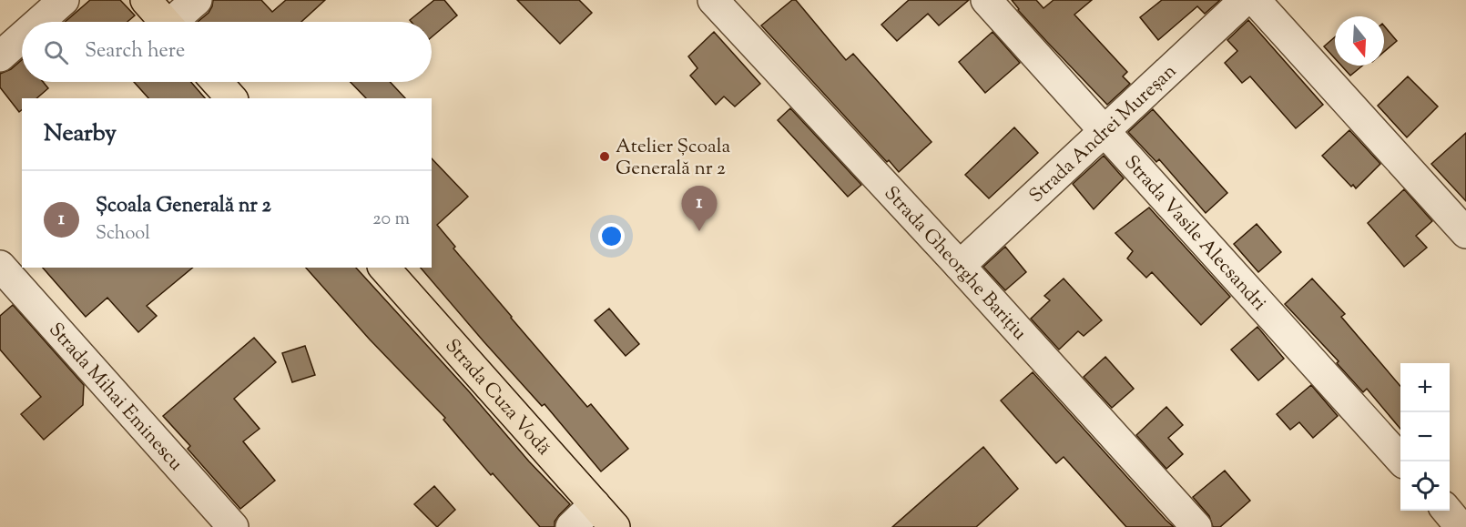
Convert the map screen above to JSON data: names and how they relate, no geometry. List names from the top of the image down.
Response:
{
  "streets": {
    "main road": ["Strada Cuza Vodă"],
    "street": [
      "Strada Andrei Mureșan",
      "Strada Vasile Alecsandri",
      "Strada Gheorghe Barițiu",
      "Strada Mihai Eminescu"
    ]
  },
  "crossings": [
    ["Strada Andrei Mureșan", "Strada Vasile Alecsandri"],
    ["Strada Andrei Mureșan", "Strada Gheorghe Barițiu"]
  ],
  "places": ["Atelier Școala Generală nr 2"],
  "north": "bottom",
  "page": {
    "search": "Search here",
    "heading": "Nearby",
    "list": [
      {
        "mark": "1",
        "name": "Școala Generală nr 2",
        "note": "School",
        "value": "20 m"
      }
    ],
    "pins": "1",
    "map_buttons": ["+", "−"]
  }
}
